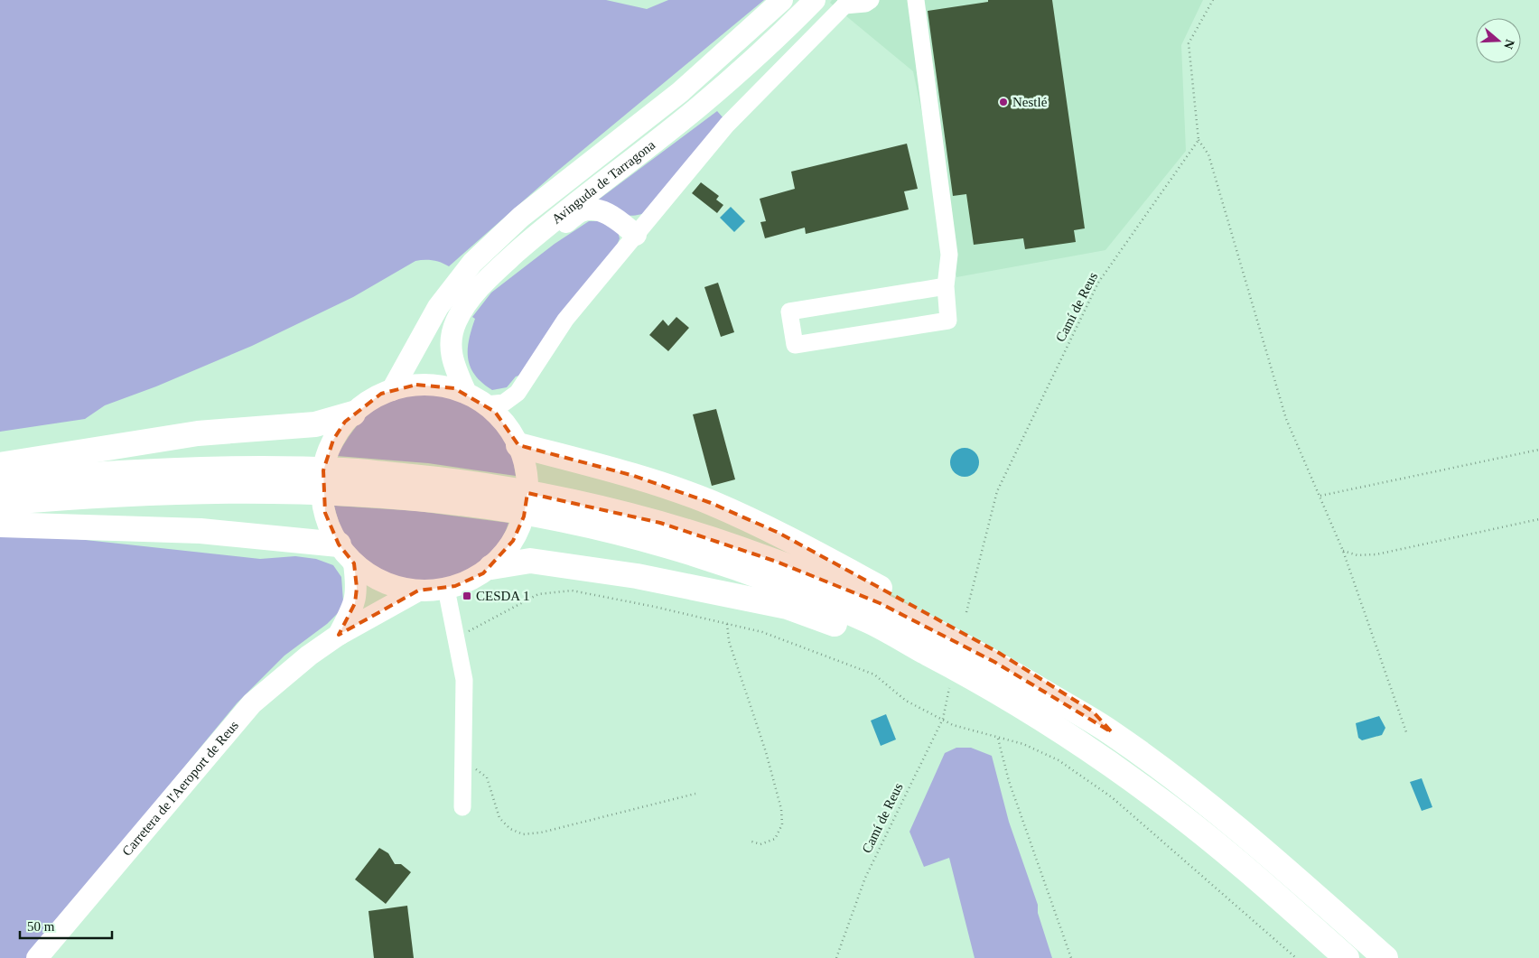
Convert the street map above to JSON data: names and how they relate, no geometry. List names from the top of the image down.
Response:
{
  "streets": {
    "main road": ["Avinguda de Tarragona", "Carretera de l'Aeroport de Reus"],
    "path": ["Camí de Reus"]
  },
  "places": {
    "other": ["Nestlé"],
    "transit": ["CESDA 1"]
  },
  "scale_bar": "50 m",
  "north": "right"
}
